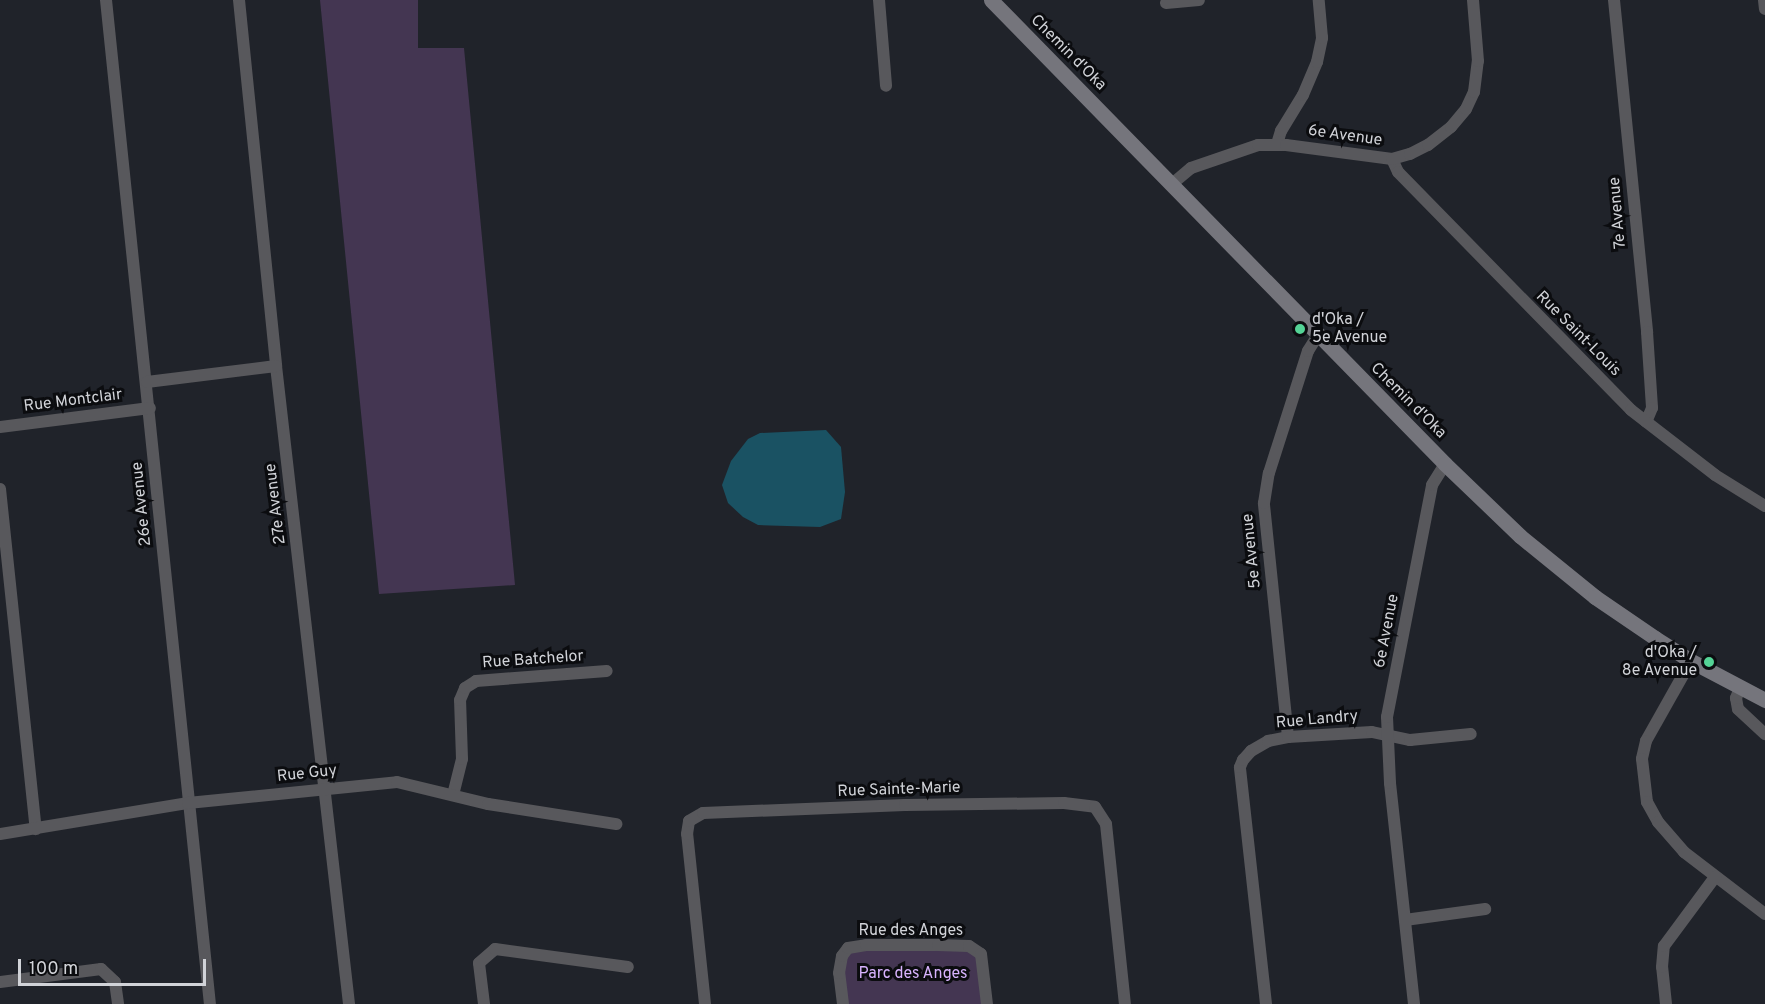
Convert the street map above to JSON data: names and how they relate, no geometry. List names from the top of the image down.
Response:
{
  "streets": {
    "main road": ["Chemin d'Oka"],
    "street": [
      "6e Avenue",
      "7e Avenue",
      "Rue Saint-Louis",
      "Rue Montclair",
      "26e Avenue",
      "27e Avenue",
      "5e Avenue",
      "Rue Batchelor",
      "Rue Landry",
      "Rue Guy",
      "Rue Sainte-Marie",
      "Rue des Anges"
    ]
  },
  "crossings": [
    ["Chemin d'Oka", "6e Avenue"],
    ["Chemin d'Oka", "5e Avenue"],
    ["6e Avenue", "Rue Saint-Louis"],
    ["6e Avenue", "Rue Landry"],
    ["7e Avenue", "Rue Saint-Louis"],
    ["Rue Montclair", "26e Avenue"],
    ["26e Avenue", "Rue Guy"],
    ["27e Avenue", "Rue Guy"],
    ["5e Avenue", "Rue Landry"],
    ["Rue Batchelor", "Rue Guy"]
  ],
  "parks": ["Parc des Anges"],
  "places": ["d'Oka / 5e Avenue", "d'Oka / 8e Avenue"],
  "scale_bar": "100 m"
}
